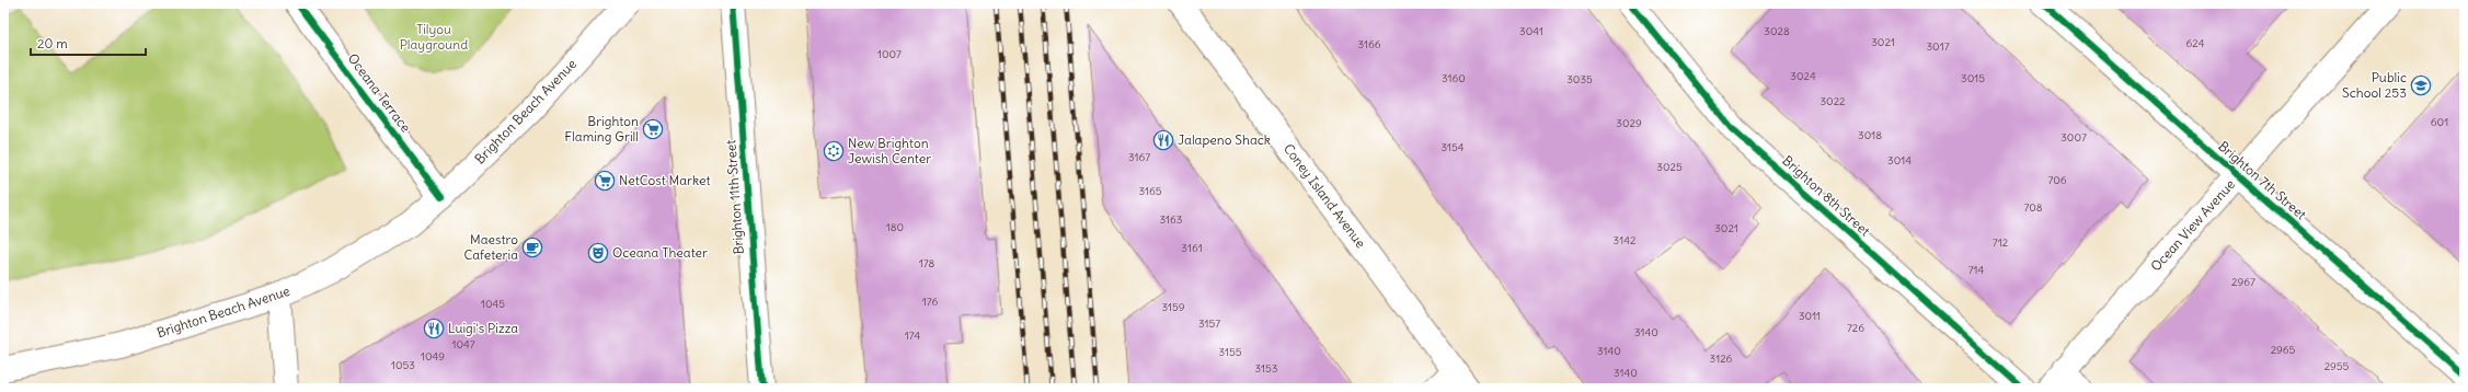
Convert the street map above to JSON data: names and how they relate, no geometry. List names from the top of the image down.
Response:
{
  "streets": {
    "street": [
      "Oceana Terrace",
      "Brighton Beach Avenue",
      "Brighton 7th Street",
      "Coney Island Avenue",
      "Brighton 8th Street",
      "Brighton 11th Street",
      "Ocean View Avenue"
    ]
  },
  "crossings": [
    ["Oceana Terrace", "Brighton Beach Avenue"],
    ["Brighton 7th Street", "Ocean View Avenue"]
  ],
  "parks": ["Tilyou Playground"],
  "places": {
    "school or university": ["Public School 253"],
    "supermarket": ["Brighton Flaming Grill", "NetCost Market"],
    "restaurant": ["Jalapeno Shack", "Luigi's Pizza"],
    "synagogue": ["New Brighton Jewish Center"],
    "cafe": ["Maestro Cafeteria"],
    "theatre": ["Oceana Theater"]
  },
  "house_numbers": [
    "3041",
    "3028",
    "3021",
    "624",
    "3166",
    "3017",
    "1007",
    "3024",
    "3160",
    "3015",
    "3035",
    "3022",
    "601",
    "3029",
    "3018",
    "3007",
    "3154",
    "3167",
    "3014",
    "3025",
    "706",
    "3165",
    "708",
    "3163",
    "180",
    "3021",
    "3142",
    "712",
    "3161",
    "178",
    "714",
    "2967",
    "176",
    "1045",
    "3159",
    "3011",
    "3157",
    "726",
    "3140",
    "174",
    "1047",
    "2965",
    "3140",
    "3155",
    "1049",
    "3126",
    "1053",
    "2955",
    "3153",
    "3140"
  ],
  "scale_bar": "20 m"
}
